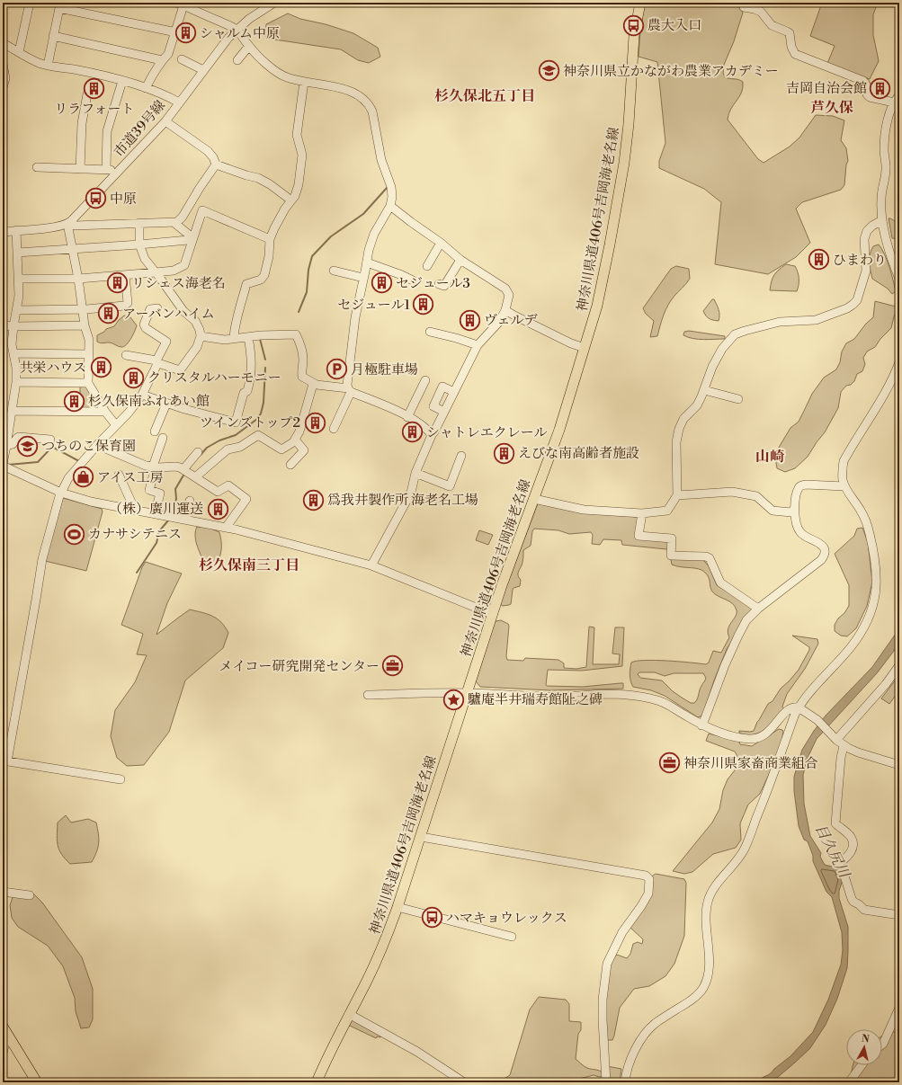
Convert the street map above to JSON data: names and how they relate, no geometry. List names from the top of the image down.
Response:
{
  "streets": {
    "main road": ["神奈川県道406号吉岡海老名線"],
    "street": ["市道39号線"]
  },
  "districts": [
    "杉久保北五丁目",
    "芦久保",
    "山崎",
    "杉久保南三丁目"
  ],
  "water": ["目久尻川"],
  "places": {
    "bus stop": ["農大入口", "中原", "ハマキョウレックス"],
    "building": [
      "シャルム中原",
      "リラフォート",
      "吉岡自治会館",
      "ひまわり",
      "リシェス海老名",
      "セジュール3",
      "セジュール1",
      "アーバンハイム",
      "ヴェルデ",
      "共栄ハウス",
      "クリスタルハーモニー",
      "杉久保南ふれあい館",
      "ツインズトップ2",
      "シャトレエクレール",
      "えびな南高齢者施設",
      "爲我井製作所 海老名工場",
      "（株）廣川運送"
    ],
    "school or university": ["神奈川県立かながわ農業アカデミー", "つちのこ保育園"],
    "parking": ["月極駐車場"],
    "shop": ["アイス工房"],
    "sports": ["カナサシテニス"],
    "office": ["メイコー研究開発センター", "神奈川県家畜商業組合"],
    "place": ["驢庵半井瑞寿館阯之碑"]
  },
  "north": "top"
}
